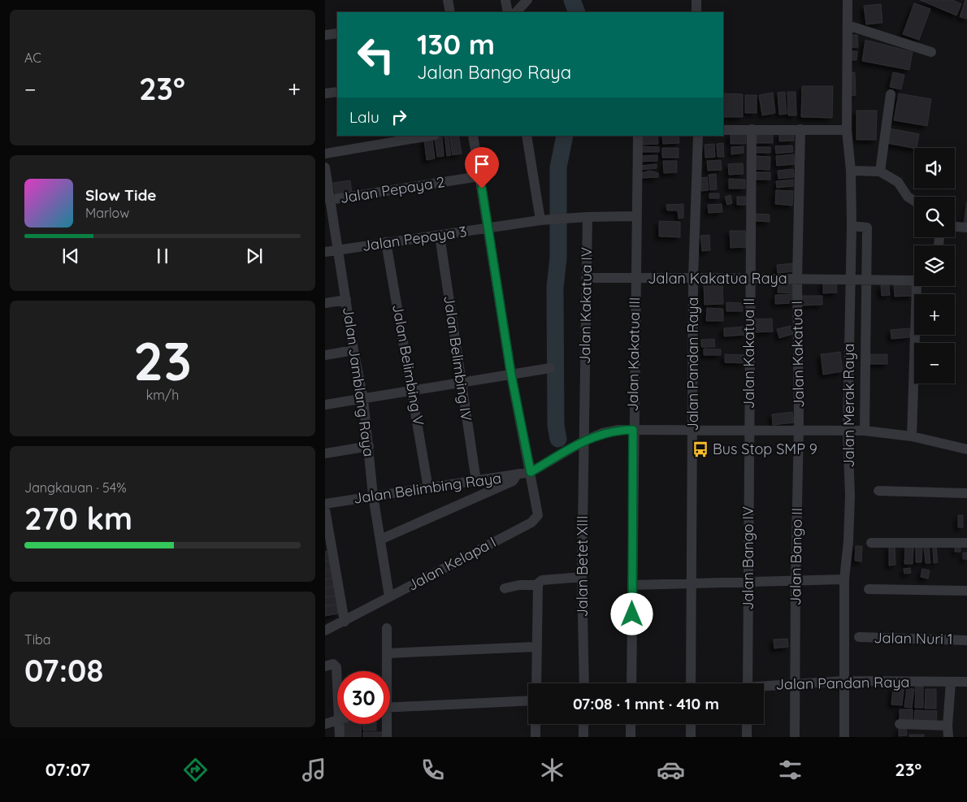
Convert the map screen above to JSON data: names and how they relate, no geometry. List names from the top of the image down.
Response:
{
  "streets": {
    "street": [
      "Jalan Pepaya 2",
      "Jalan Pepaya 3",
      "Jalan Kakatua Raya",
      "Jalan Kakatua IV",
      "Jalan Kakatua II",
      "Jalan Kakatua III",
      "Jalan Kakatua I",
      "Jalan Belimbing IV",
      "Jalan Pandan Raya",
      "Jalan Belimbing V",
      "Jalan Jamblang Raya",
      "Jalan Merak Raya",
      "Jalan Belimbing Raya",
      "Jalan Bango II",
      "Jalan Bango IV",
      "Jalan Kelapa I",
      "Jalan Betet XIII",
      "Jalan Nuri 1"
    ]
  },
  "crossings": [
    ["Jalan Pepaya 2", "Jalan Jamblang Raya"],
    ["Jalan Pepaya 2", "Jalan Kelapa I"],
    ["Jalan Pepaya 3", "Jalan Kakatua IV"],
    ["Jalan Pepaya 3", "Jalan Belimbing IV"],
    ["Jalan Pepaya 3", "Jalan Belimbing V"],
    ["Jalan Pepaya 3", "Jalan Jamblang Raya"],
    ["Jalan Pepaya 3", "Jalan Kelapa I"],
    ["Jalan Kakatua Raya", "Jalan Kakatua IV"],
    ["Jalan Kakatua Raya", "Jalan Kakatua II"],
    ["Jalan Kakatua Raya", "Jalan Kakatua III"],
    ["Jalan Kakatua Raya", "Jalan Kakatua I"],
    ["Jalan Kakatua Raya", "Jalan Pandan Raya"],
    ["Jalan Kakatua Raya", "Jalan Merak Raya"],
    ["Jalan Kakatua Raya", "Jalan Belimbing Raya"],
    ["Jalan Kakatua IV", "Jalan Belimbing Raya"],
    ["Jalan Kakatua IV", "Jalan Betet XIII"],
    ["Jalan Kakatua II", "Jalan Belimbing Raya"],
    ["Jalan Kakatua II", "Jalan Bango IV"],
    ["Jalan Kakatua III", "Jalan Belimbing Raya"],
    ["Jalan Kakatua I", "Jalan Belimbing Raya"],
    ["Jalan Kakatua I", "Jalan Bango II"],
    ["Jalan Belimbing IV", "Jalan Belimbing Raya"],
    ["Jalan Pandan Raya", "Jalan Merak Raya"],
    ["Jalan Pandan Raya", "Jalan Belimbing Raya"],
    ["Jalan Pandan Raya", "Jalan Bango II"],
    ["Jalan Belimbing V", "Jalan Belimbing Raya"],
    ["Jalan Jamblang Raya", "Jalan Belimbing Raya"],
    ["Jalan Jamblang Raya", "Jalan Kelapa I"],
    ["Jalan Merak Raya", "Jalan Belimbing Raya"],
    ["Jalan Belimbing Raya", "Jalan Bango II"],
    ["Jalan Belimbing Raya", "Jalan Bango IV"],
    ["Jalan Belimbing Raya", "Jalan Kelapa I"],
    ["Jalan Belimbing Raya", "Jalan Betet XIII"]
  ],
  "places": {
    "bus stop": ["Bus Stop SMP 9"]
  },
  "page": {
    "tile": [
      "AC",
      ["23", "km/h"],
      ["Jangkauan · 54%", "270 km"],
      ["Tiba", "07:08"]
    ],
    "turn": ["130 m", "Jalan Bango Raya"],
    "heat": ["−", "23°", "+"],
    "then": "Lalu",
    "map_buttons": ["+", "−"],
    "song": ["Slow Tide", "Marlow"],
    "limit": "30",
    "trip": "07:08 · 1 mnt · 410 m",
    "tabs": ["07:07", "23°"]
  }
}
